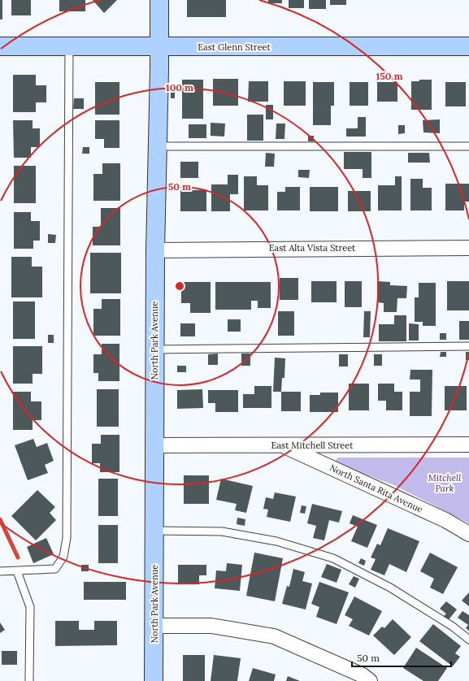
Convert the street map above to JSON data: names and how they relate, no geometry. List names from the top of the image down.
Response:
{
  "streets": {
    "street": [
      "East Glenn Street",
      "East Alta Vista Street",
      "North Park Avenue",
      "East Mitchell Street",
      "North Santa Rita Avenue"
    ]
  },
  "crossings": [
    ["East Glenn Street", "North Park Avenue"],
    ["East Alta Vista Street", "North Park Avenue"],
    ["North Park Avenue", "East Mitchell Street"],
    ["East Mitchell Street", "North Santa Rita Avenue"]
  ],
  "parks": ["Mitchell Park"],
  "scale_bar": "50 m",
  "rings": ["150 m", "100 m", "50 m"]
}
